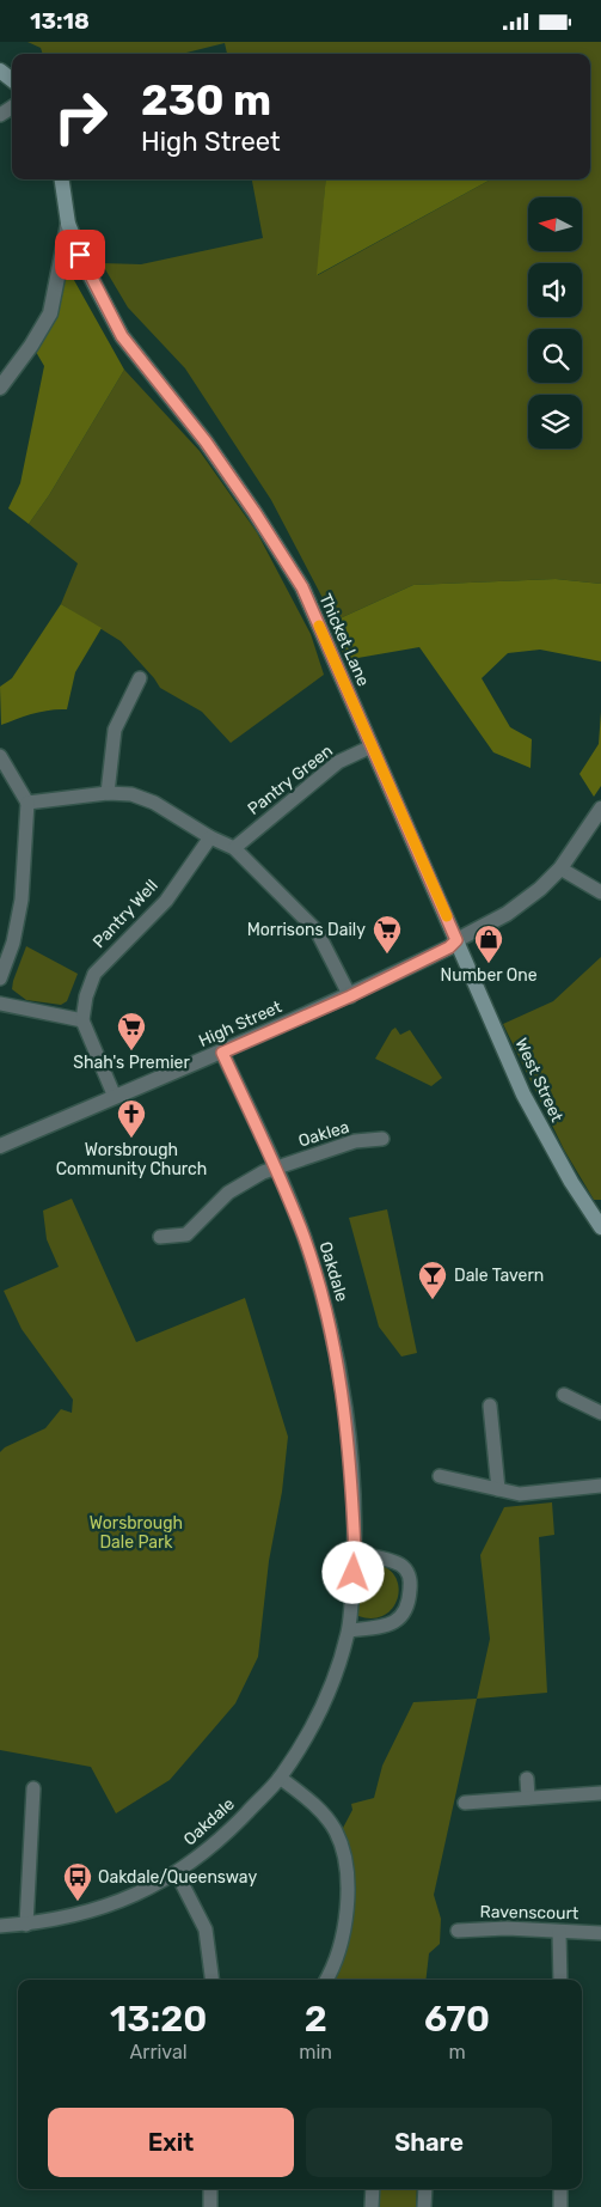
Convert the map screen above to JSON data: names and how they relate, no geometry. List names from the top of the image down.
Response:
{
  "streets": {
    "main road": ["Thicket Lane", "West Street"],
    "street": [
      "Pantry Green",
      "Pantry Well",
      "High Street",
      "Oaklea",
      "Oakdale",
      "Ravenscourt"
    ]
  },
  "crossings": [
    ["Thicket Lane", "Pantry Green"],
    ["Thicket Lane", "High Street"],
    ["Thicket Lane", "West Street"],
    ["High Street", "West Street"],
    ["High Street", "Oakdale"],
    ["Oaklea", "Oakdale"]
  ],
  "parks": ["Worsbrough Dale Park"],
  "places": {
    "supermarket": ["Morrisons Daily", "Shah's Premier"],
    "shop": ["Number One"],
    "church": ["Worsbrough Community Church"],
    "bar": ["Dale Tavern"],
    "bus stop": ["Oakdale/Queensway"]
  },
  "north": "left",
  "page": {
    "status": "13:18",
    "turn": ["230 m", "High Street"],
    "eta": [
      "13:20",
      "Arrival",
      "2",
      "min",
      "670",
      "m"
    ],
    "buttons": ["Exit", "Share"]
  }
}
